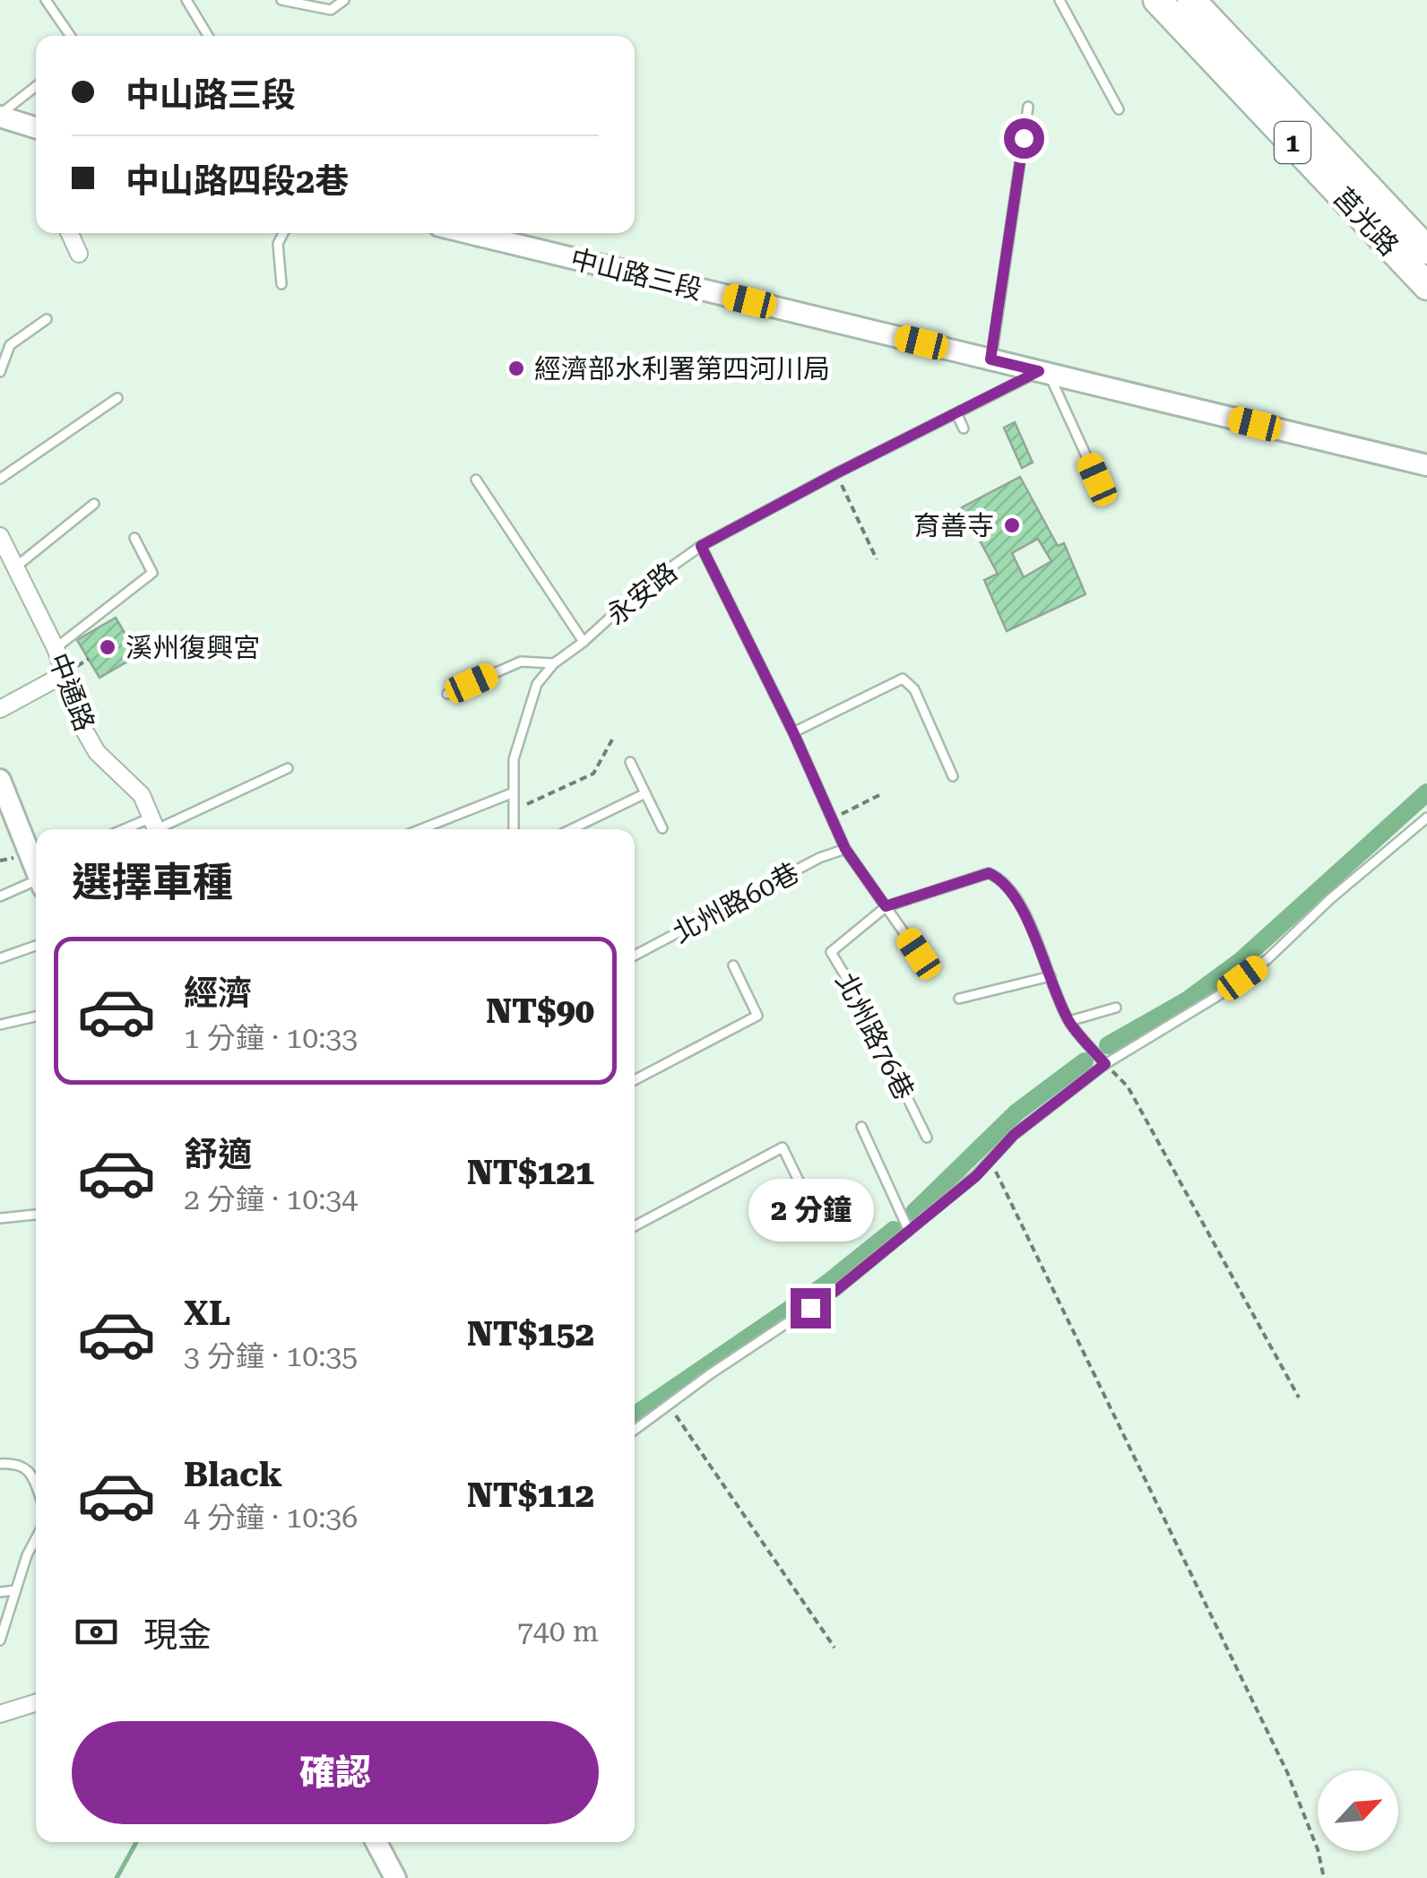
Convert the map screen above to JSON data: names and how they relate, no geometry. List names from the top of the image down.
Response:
{
  "streets": {
    "main road": ["1", "莒光路"],
    "street": ["中山路三段", "中通路"],
    "lane": ["永安路", "北州路60巷", "北州路76巷"]
  },
  "crossings": [
    ["中山路三段", "永安路"]
  ],
  "places": ["經濟部水利署第四河川局", "育善寺", "溪州復興宮"],
  "north": "top right",
  "page": {
    "banner": ["中山路三段", "中山路四段2巷"],
    "heading": "選擇車種",
    "list": [
      {
        "name": "經濟",
        "note": "1 分鐘 · 10:33",
        "value": "NT$90"
      },
      {
        "name": "舒適",
        "note": "2 分鐘 · 10:34",
        "value": "NT$121"
      },
      {
        "name": "XL",
        "note": "3 分鐘 · 10:35",
        "value": "NT$152"
      },
      {
        "name": "Black",
        "note": "4 分鐘 · 10:36",
        "value": "NT$112"
      }
    ],
    "bubble": "2 分鐘",
    "pay": ["現金", "740 m"],
    "buttons": "確認"
  }
}
